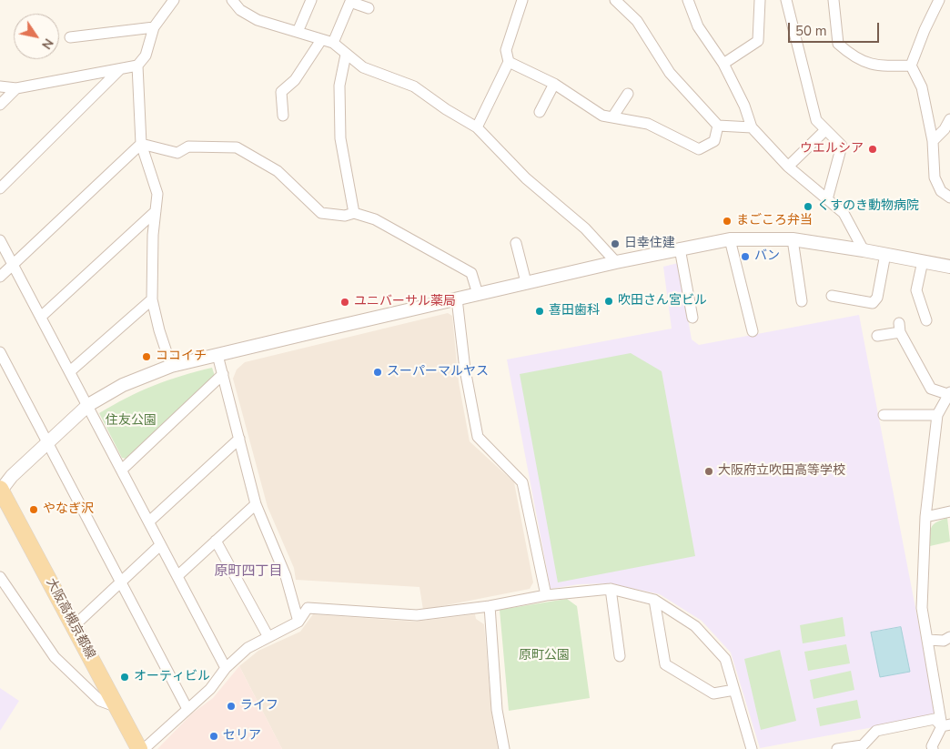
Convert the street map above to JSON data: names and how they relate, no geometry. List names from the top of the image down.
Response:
{
  "streets": {
    "main road": ["大阪高槻京都線"]
  },
  "districts": ["原町四丁目"],
  "parks": ["住友公園", "原町公園"],
  "places": [
    "ウエルシア",
    "くすのき動物病院",
    "まごころ弁当",
    "日幸住建",
    "バン",
    "吹田さん宮ビル",
    "ユニバーサル薬局",
    "喜田歯科",
    "ココイチ",
    "スーパーマルヤス",
    "大阪府立吹田高等学校",
    "やなぎ沢",
    "オーティビル",
    "ライフ",
    "セリア"
  ],
  "scale_bar": "50 m",
  "north": "bottom right"
}
